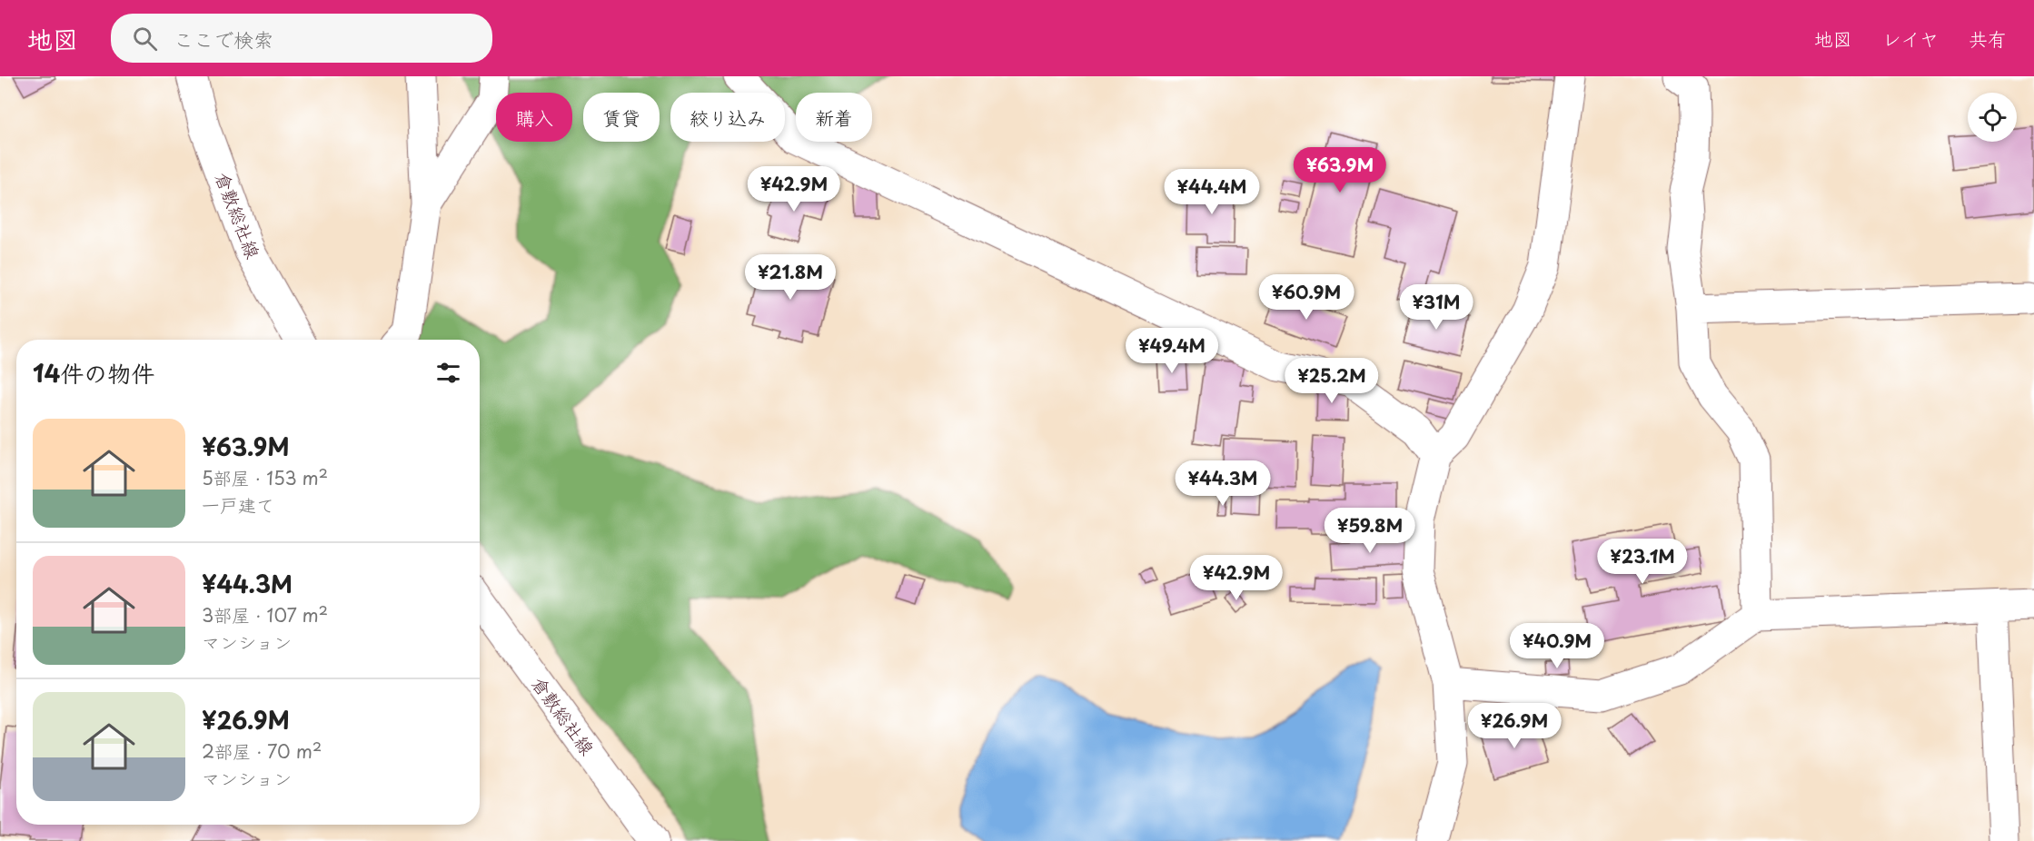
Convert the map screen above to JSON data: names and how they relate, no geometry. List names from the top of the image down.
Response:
{
  "streets": {
    "street": ["倉敷総社線"]
  },
  "page": {
    "header": "地図",
    "search": "ここで検索",
    "nav": ["地図", "レイヤ", "共有"],
    "chip": [
      "購入",
      "賃貸",
      "絞り込み",
      "新着"
    ],
    "price": [
      "¥63.9M",
      "¥42.9M",
      "¥44.4M",
      "¥21.8M",
      "¥60.9M",
      "¥31M",
      "¥49.4M",
      "¥25.2M",
      "¥44.3M",
      "¥59.8M",
      "¥23.1M",
      "¥42.9M",
      "¥40.9M",
      "¥26.9M"
    ],
    "heading": "14件の物件",
    "list": [
      {
        "name": "¥63.9M",
        "note": "5部屋 · 153 m² · 一戸建て"
      },
      {
        "name": "¥44.3M",
        "note": "3部屋 · 107 m² · マンション"
      },
      {
        "name": "¥26.9M",
        "note": "2部屋 · 70 m² · マンション"
      }
    ]
  }
}
